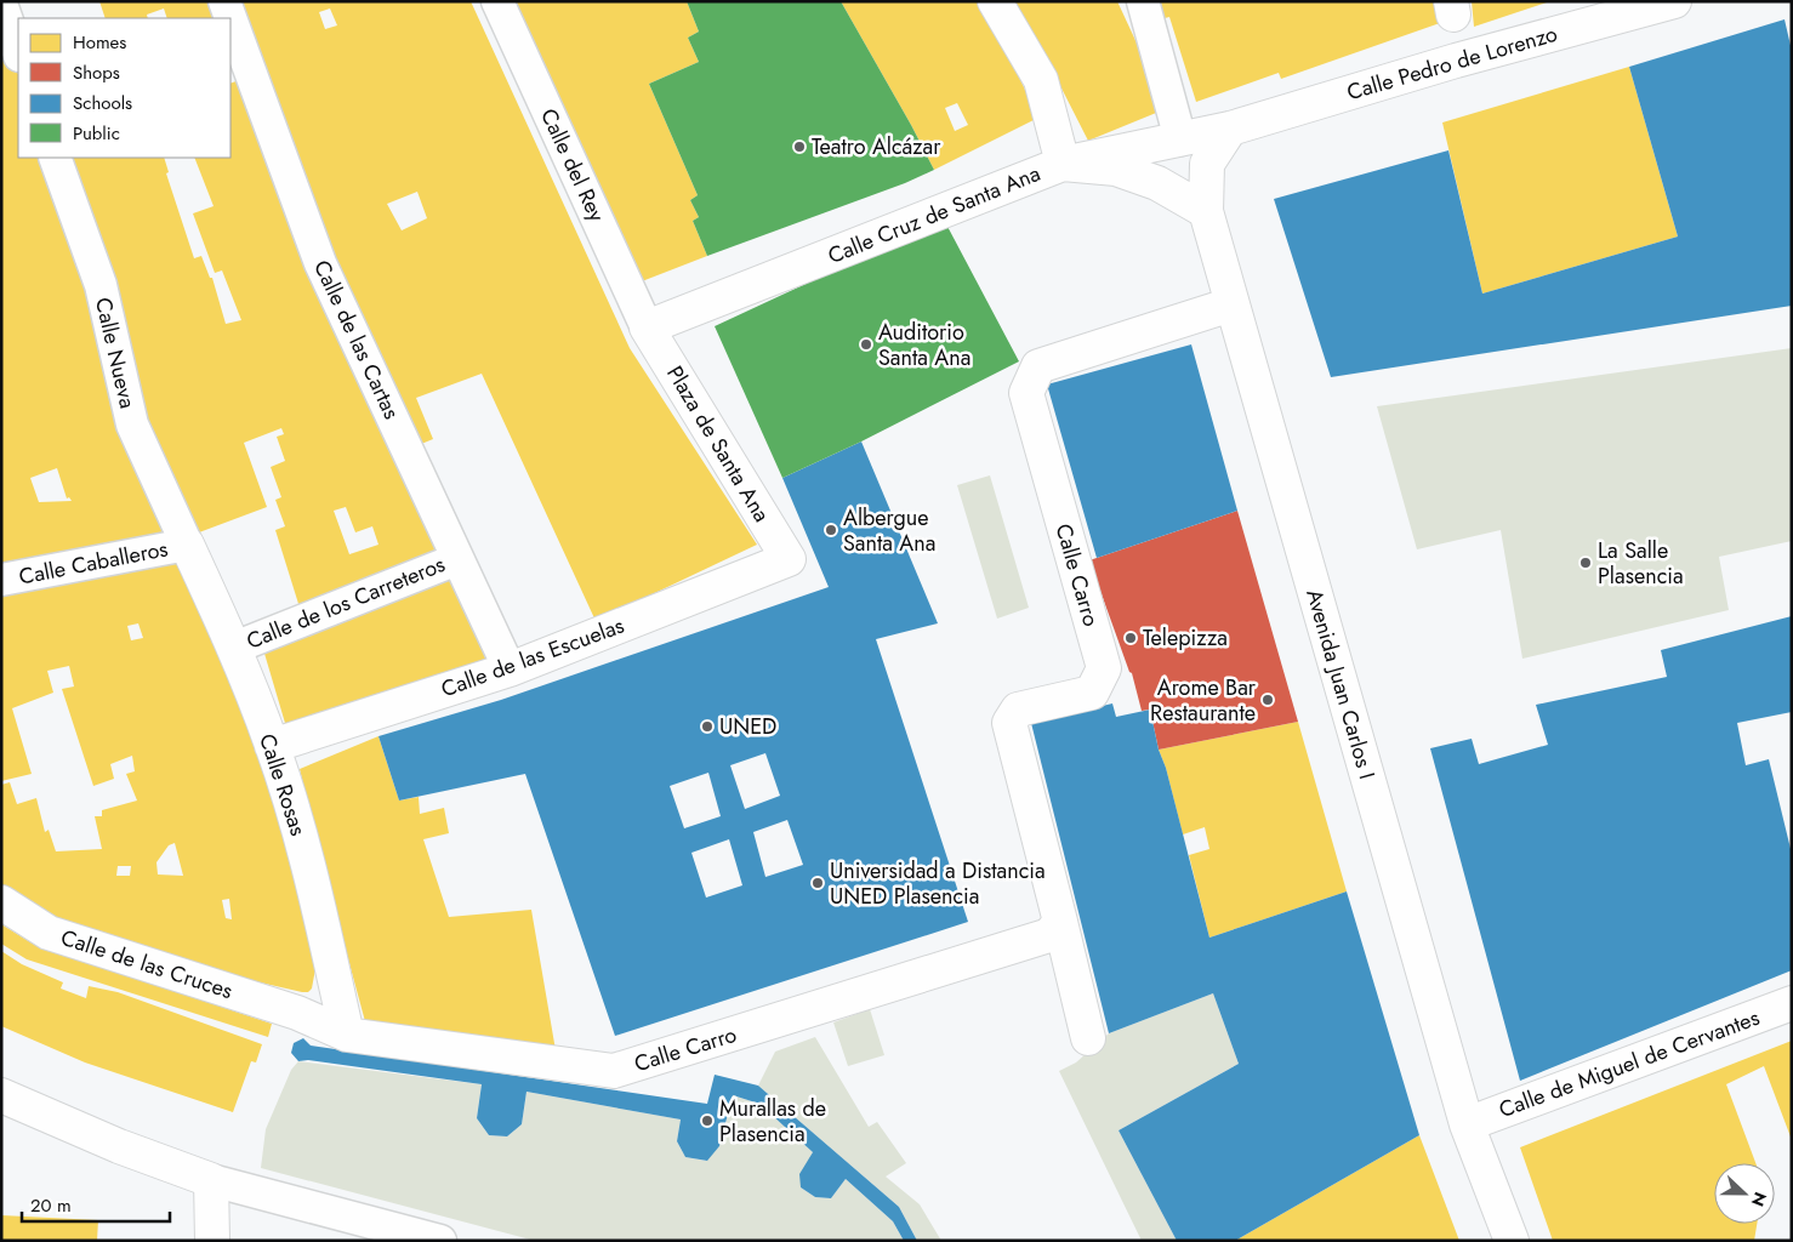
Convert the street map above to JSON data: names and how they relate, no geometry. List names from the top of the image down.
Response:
{
  "streets": {
    "street": [
      "Calle Pedro de Lorenzo",
      "Calle del Rey",
      "Calle Cruz de Santa Ana",
      "Calle de las Cartas",
      "Calle Nueva",
      "Plaza de Santa Ana",
      "Calle Caballeros",
      "Calle Carro",
      "Calle de los Carreteros",
      "Calle de las Escuelas",
      "Avenida Juan Carlos I",
      "Calle Rosas",
      "Calle de las Cruces",
      "Calle de Miguel de Cervantes"
    ]
  },
  "crossings": [
    ["Calle Pedro de Lorenzo", "Calle Cruz de Santa Ana"],
    ["Calle Pedro de Lorenzo", "Avenida Juan Carlos I"],
    ["Calle del Rey", "Calle Cruz de Santa Ana"],
    ["Calle del Rey", "Plaza de Santa Ana"],
    ["Calle Cruz de Santa Ana", "Plaza de Santa Ana"],
    ["Calle Cruz de Santa Ana", "Avenida Juan Carlos I"],
    ["Calle de las Cartas", "Calle de los Carreteros"],
    ["Calle de las Cartas", "Calle de las Escuelas"],
    ["Calle Nueva", "Calle Caballeros"],
    ["Calle Nueva", "Calle Rosas"],
    ["Plaza de Santa Ana", "Calle de las Escuelas"],
    ["Calle Caballeros", "Calle Rosas"],
    ["Calle Carro", "Avenida Juan Carlos I"],
    ["Calle Carro", "Calle Rosas"],
    ["Calle Carro", "Calle de las Cruces"],
    ["Calle de los Carreteros", "Calle Rosas"],
    ["Calle de las Escuelas", "Calle Rosas"],
    ["Avenida Juan Carlos I", "Calle de Miguel de Cervantes"]
  ],
  "places": [
    "Teatro Alcázar",
    "Auditorio Santa Ana",
    "Albergue Santa Ana",
    "La Salle Plasencia",
    "Telepizza",
    "Arome Bar Restaurante",
    "UNED",
    "Universidad a Distancia UNED Plasencia",
    "Murallas de Plasencia"
  ],
  "legend": [
    "Homes",
    "Shops",
    "Schools",
    "Public"
  ],
  "scale_bar": "20 m",
  "north": "right"
}
